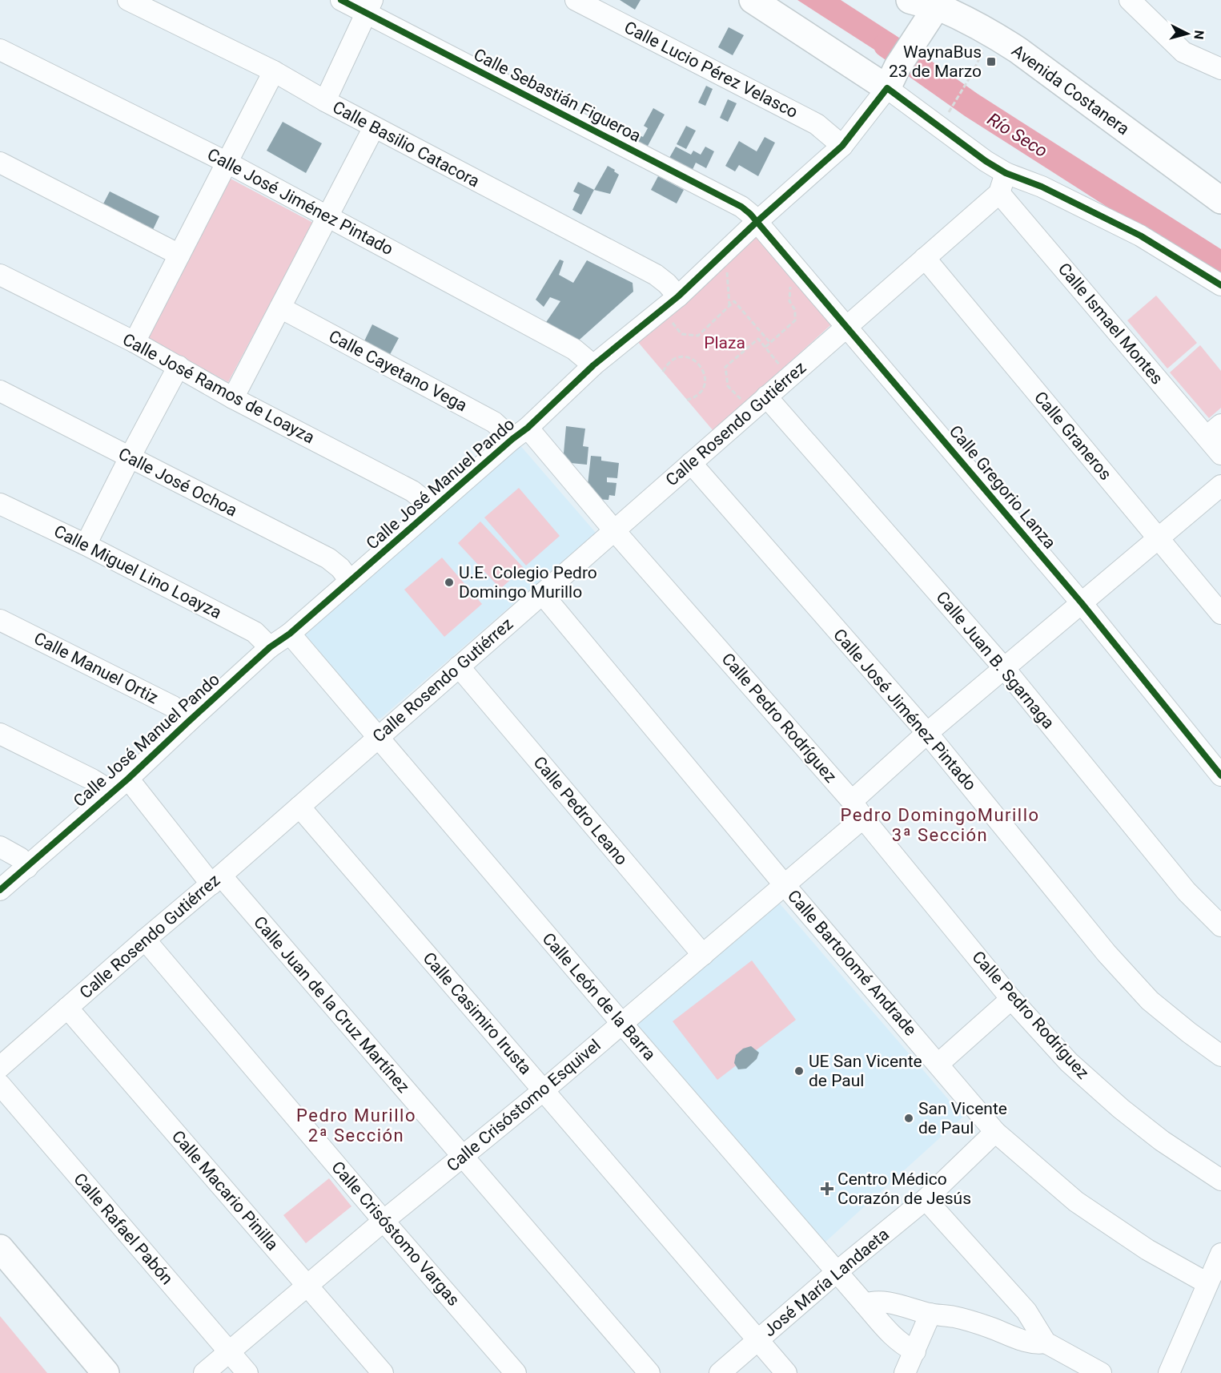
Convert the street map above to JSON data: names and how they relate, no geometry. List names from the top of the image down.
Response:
{
  "streets": {
    "main road": ["Avenida Costanera", "Calle José Manuel Pando"],
    "street": [
      "Calle Lucio Pérez Velasco",
      "Calle Sebastián Figueroa",
      "Calle Basilio Catacora",
      "Calle José Jiménez Pintado",
      "Calle Ismael Montes",
      "Calle Cayetano Vega",
      "Calle José Ramos de Loayza",
      "Calle Rosendo Gutiérrez",
      "Calle Graneros",
      "Calle José Ochoa",
      "Calle Gregorio Lanza",
      "Calle Miguel Lino Loayza",
      "Calle Juan B. Sgarnaga",
      "Calle Manuel Ortiz",
      "Calle Pedro Rodríguez",
      "Calle Pedro Leano",
      "Calle Bartolomé Andrade",
      "Calle León de la Barra",
      "Calle Juan de la Cruz Martínez",
      "Calle Casimiro Irusta",
      "Calle Crisóstomo Esquivel",
      "Calle Macario Pinilla",
      "Calle Rafael Pabón",
      "Calle Crisóstomo Vargas",
      "José María Landaeta"
    ]
  },
  "crossings": [
    ["Calle Lucio Pérez Velasco", "Calle José Manuel Pando"],
    ["Avenida Costanera", "Calle José Manuel Pando"],
    ["Calle Sebastián Figueroa", "Calle José Manuel Pando"],
    ["Calle Sebastián Figueroa", "Calle Gregorio Lanza"],
    ["Calle Basilio Catacora", "Calle José Manuel Pando"],
    ["Calle José Jiménez Pintado", "Calle Rosendo Gutiérrez"],
    ["Calle José Jiménez Pintado", "Calle José Manuel Pando"],
    ["Calle Ismael Montes", "Calle Rosendo Gutiérrez"],
    ["Calle Cayetano Vega", "Calle José Manuel Pando"],
    ["Calle Cayetano Vega", "Calle Pedro Rodríguez"],
    ["Calle José Ramos de Loayza", "Calle José Manuel Pando"],
    ["Calle Rosendo Gutiérrez", "Calle Graneros"],
    ["Calle Rosendo Gutiérrez", "Calle Gregorio Lanza"],
    ["Calle Rosendo Gutiérrez", "Calle Juan B. Sgarnaga"],
    ["Calle Rosendo Gutiérrez", "Calle Pedro Rodríguez"],
    ["Calle Rosendo Gutiérrez", "Calle Pedro Leano"],
    ["Calle Rosendo Gutiérrez", "Calle Bartolomé Andrade"],
    ["Calle Rosendo Gutiérrez", "Calle León de la Barra"],
    ["Calle Rosendo Gutiérrez", "Calle Juan de la Cruz Martínez"],
    ["Calle Rosendo Gutiérrez", "Calle Casimiro Irusta"],
    ["Calle Rosendo Gutiérrez", "Calle Macario Pinilla"],
    ["Calle Rosendo Gutiérrez", "Calle Crisóstomo Vargas"],
    ["Calle José Ochoa", "Calle José Manuel Pando"],
    ["Calle José Manuel Pando", "Calle Gregorio Lanza"],
    ["Calle José Manuel Pando", "Calle Miguel Lino Loayza"],
    ["Calle José Manuel Pando", "Calle Manuel Ortiz"],
    ["Calle José Manuel Pando", "Calle Pedro Rodríguez"],
    ["Calle José Manuel Pando", "Calle León de la Barra"],
    ["Calle José Manuel Pando", "Calle Juan de la Cruz Martínez"],
    ["Calle Pedro Rodríguez", "Calle Crisóstomo Esquivel"],
    ["Calle Pedro Leano", "Calle Crisóstomo Esquivel"],
    ["Calle Bartolomé Andrade", "Calle Crisóstomo Esquivel"],
    ["Calle Bartolomé Andrade", "José María Landaeta"],
    ["Calle León de la Barra", "Calle Crisóstomo Esquivel"],
    ["Calle León de la Barra", "José María Landaeta"],
    ["Calle Juan de la Cruz Martínez", "Calle Crisóstomo Esquivel"],
    ["Calle Casimiro Irusta", "Calle Crisóstomo Esquivel"],
    ["Calle Casimiro Irusta", "José María Landaeta"],
    ["Calle Crisóstomo Esquivel", "Calle Macario Pinilla"],
    ["Calle Crisóstomo Esquivel", "Calle Rafael Pabón"],
    ["Calle Crisóstomo Esquivel", "Calle Crisóstomo Vargas"]
  ],
  "districts": ["Pedro DomingoMurillo 3ª Sección", "Pedro Murillo 2ª Sección"],
  "water": ["Río Seco"],
  "parks": ["Plaza"],
  "places": {
    "transit": ["WaynaBus 23 de Marzo"],
    "other": ["U.E. Colegio Pedro Domingo Murillo", "UE San Vicente de Paul", "San Vicente de Paul"],
    "health": ["Centro Médico Corazón de Jesús"]
  },
  "north": "right"
}
